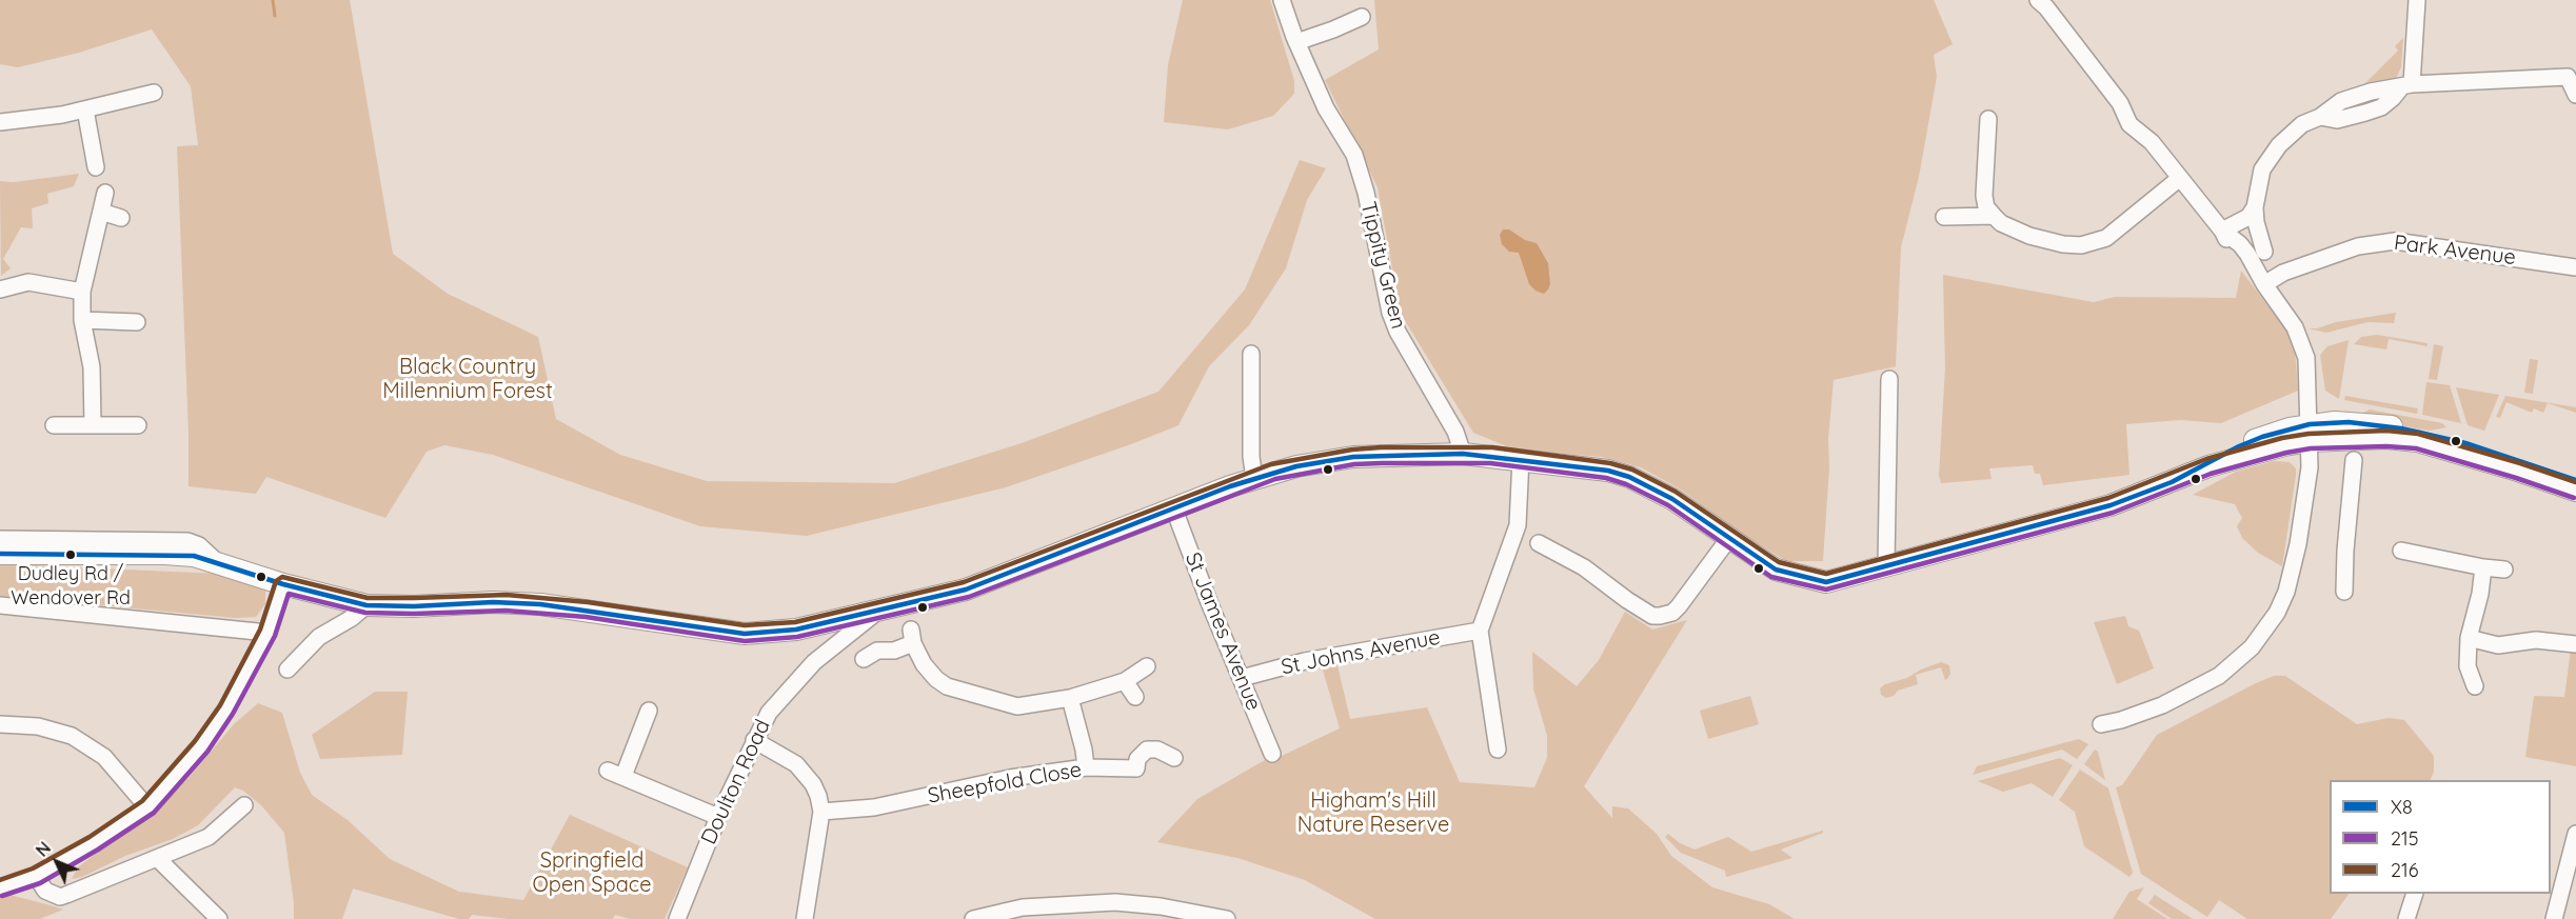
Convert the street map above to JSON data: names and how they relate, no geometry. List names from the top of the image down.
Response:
{
  "streets": {
    "street": [
      "Park Avenue",
      "Tippity Green",
      "St James Avenue",
      "St Johns Avenue",
      "Doulton Road",
      "Sheepfold Close"
    ]
  },
  "crossings": [
    ["St James Avenue", "St Johns Avenue"]
  ],
  "parks": ["Black Country Millennium Forest", "Higham's Hill Nature Reserve", "Springfield Open Space"],
  "places": ["Dudley Rd / Wendover Rd"],
  "lines": ["transit line X8", "transit line 216", "transit line 215"],
  "legend": ["X8", "215", "216"],
  "north": "top left"
}
